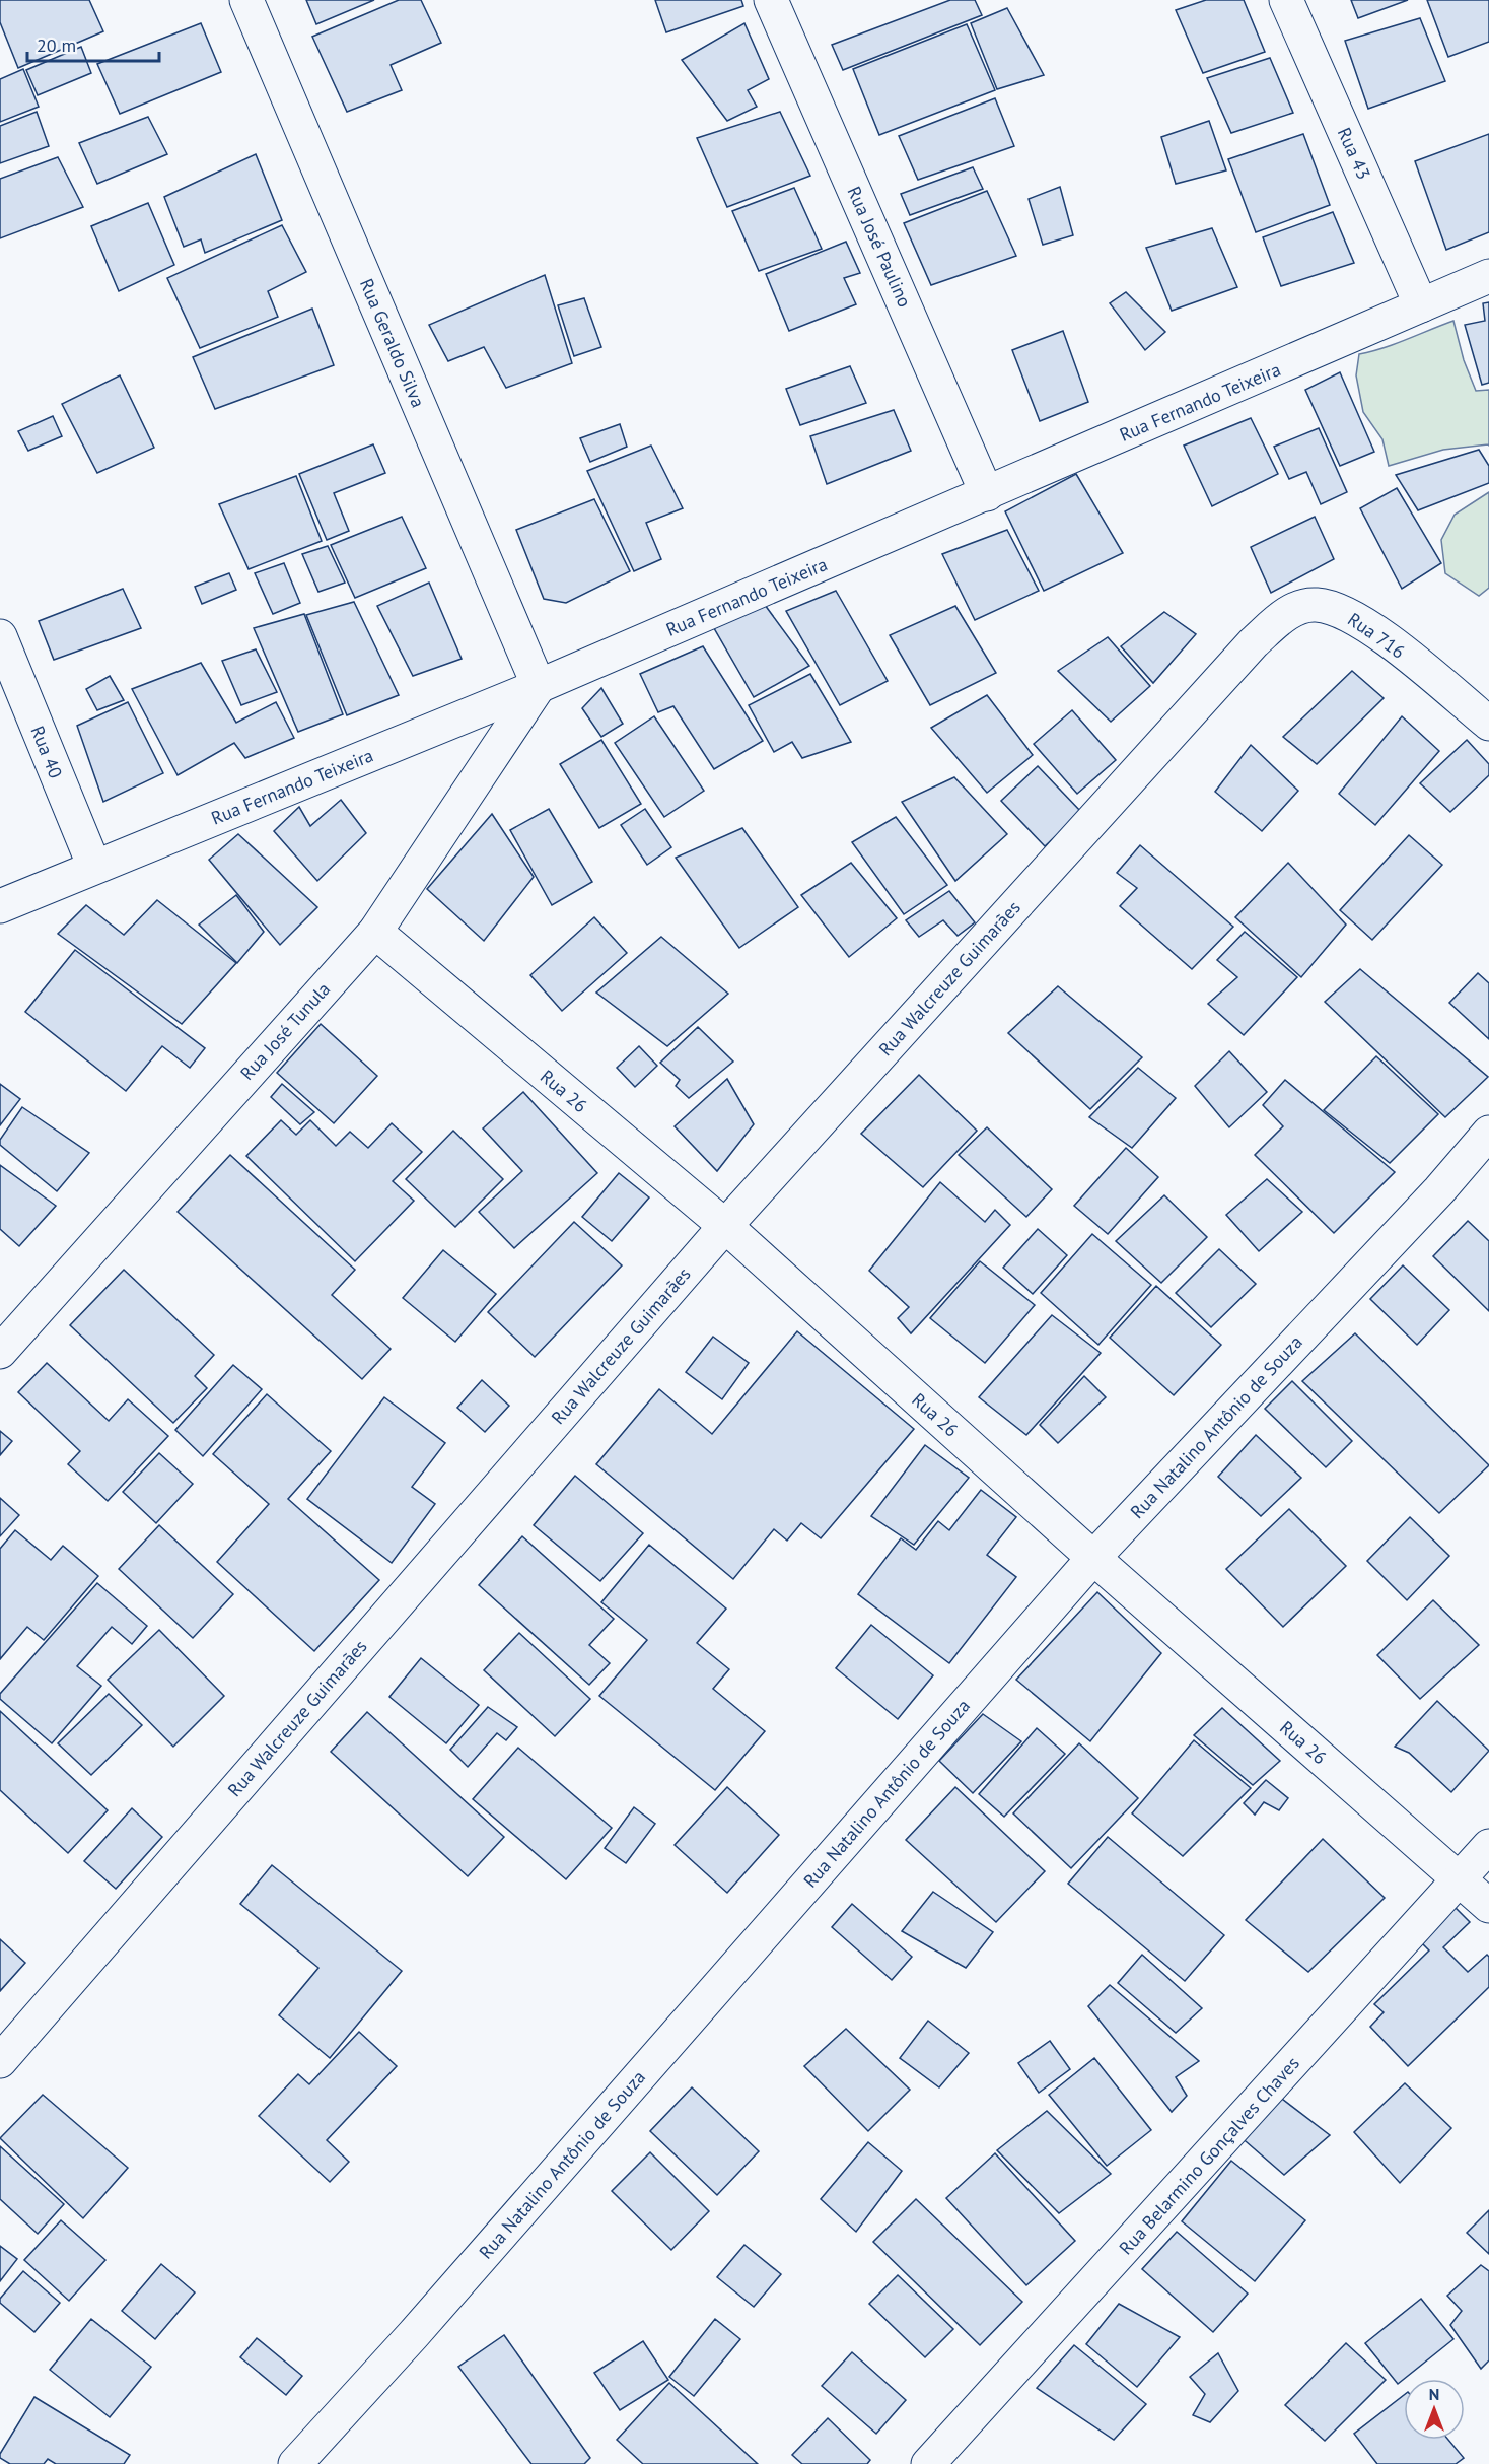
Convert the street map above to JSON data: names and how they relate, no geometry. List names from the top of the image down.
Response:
{
  "streets": {
    "street": [
      "Rua 43",
      "Rua José Paulino",
      "Rua Geraldo Silva",
      "Rua Fernando Teixeira",
      "Rua 716",
      "Rua 40",
      "Rua Walcreuze Guimarães",
      "Rua José Tunula",
      "Rua 26",
      "Rua Natalino Antônio de Souza",
      "Rua Belarmino Gonçalves Chaves"
    ]
  },
  "crossings": [
    ["Rua 43", "Rua Fernando Teixeira"],
    ["Rua José Paulino", "Rua Fernando Teixeira"],
    ["Rua Geraldo Silva", "Rua Fernando Teixeira"],
    ["Rua Geraldo Silva", "Rua José Tunula"],
    ["Rua Fernando Teixeira", "Rua 40"],
    ["Rua Fernando Teixeira", "Rua José Tunula"],
    ["Rua 716", "Rua Walcreuze Guimarães"],
    ["Rua Walcreuze Guimarães", "Rua 26"],
    ["Rua José Tunula", "Rua 26"],
    ["Rua 26", "Rua Natalino Antônio de Souza"],
    ["Rua 26", "Rua Belarmino Gonçalves Chaves"]
  ],
  "scale_bar": "20 m",
  "north": "top"
}
